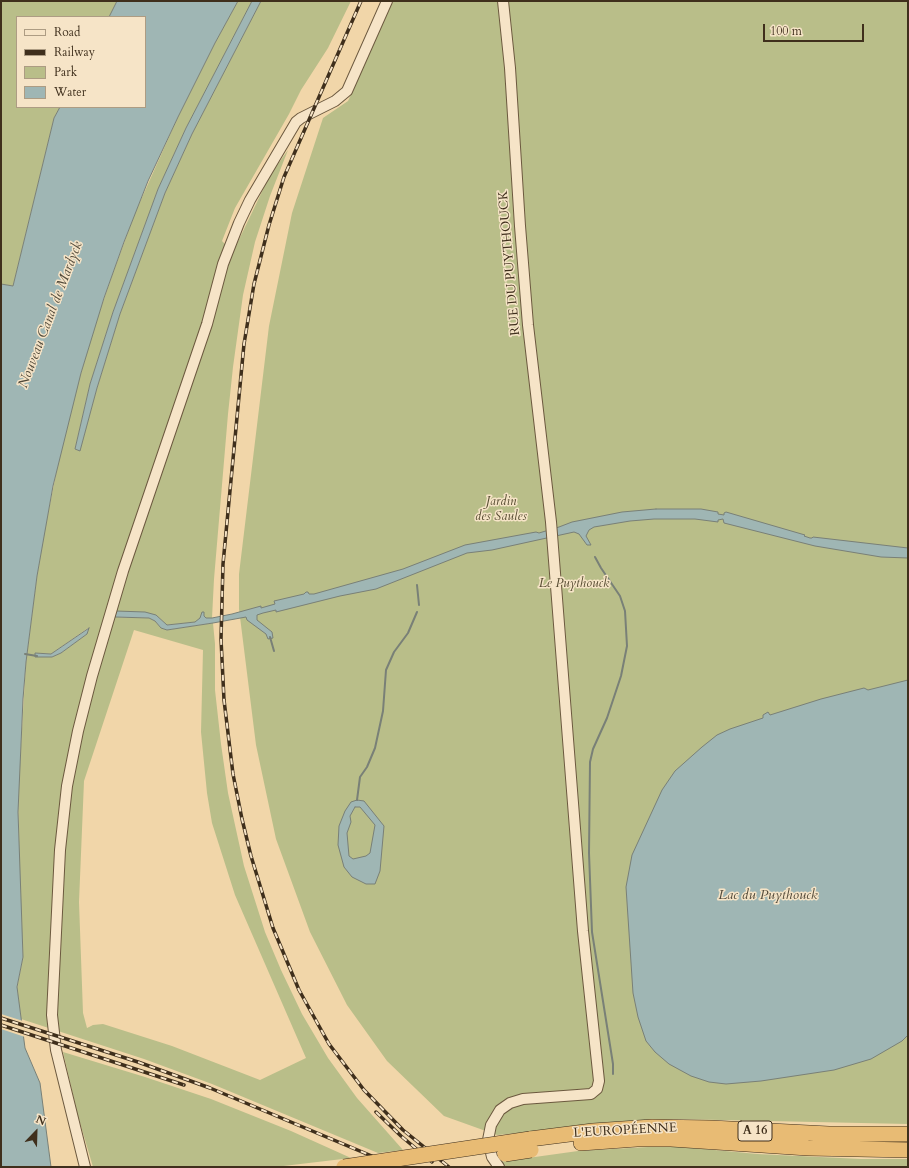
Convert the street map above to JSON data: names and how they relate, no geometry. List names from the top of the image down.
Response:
{
  "streets": {
    "highway": ["L'EUROPÉENNE", "A 16"],
    "street": ["RUE DU PUYTHOUCK"]
  },
  "water": ["Nouveau Canal de Mardyck", "Lac du Puythouck"],
  "parks": ["Jardin des Saules", "Le Puythouck"],
  "legend": [
    "Road",
    "Railway",
    "Park",
    "Water"
  ],
  "scale_bar": "100 m",
  "north": "top right"
}
